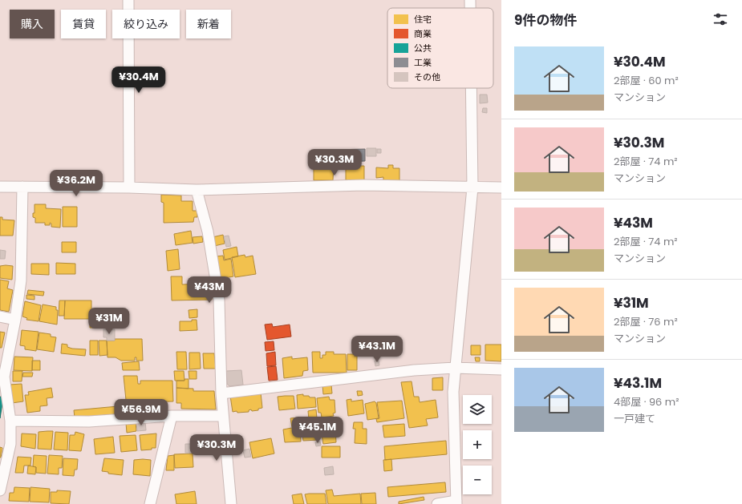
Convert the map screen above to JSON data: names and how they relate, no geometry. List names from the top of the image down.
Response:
{
  "legend": [
    "住宅",
    "商業",
    "公共",
    "工業",
    "その他"
  ],
  "page": {
    "heading": "9件の物件",
    "chip": [
      "購入",
      "賃貸",
      "絞り込み",
      "新着"
    ],
    "list": [
      {
        "name": "¥30.4M",
        "note": "2部屋 · 60 m² · マンション"
      },
      {
        "name": "¥30.3M",
        "note": "2部屋 · 74 m² · マンション"
      },
      {
        "name": "¥43M",
        "note": "2部屋 · 74 m² · マンション"
      },
      {
        "name": "¥31M",
        "note": "2部屋 · 76 m² · マンション"
      },
      {
        "name": "¥43.1M",
        "note": "4部屋 · 96 m² · 一戸建て"
      }
    ],
    "price": [
      "¥30.4M",
      "¥30.3M",
      "¥36.2M",
      "¥43M",
      "¥31M",
      "¥43.1M",
      "¥56.9M",
      "¥45.1M",
      "¥30.3M"
    ],
    "map_buttons": ["+", "−"]
  }
}
